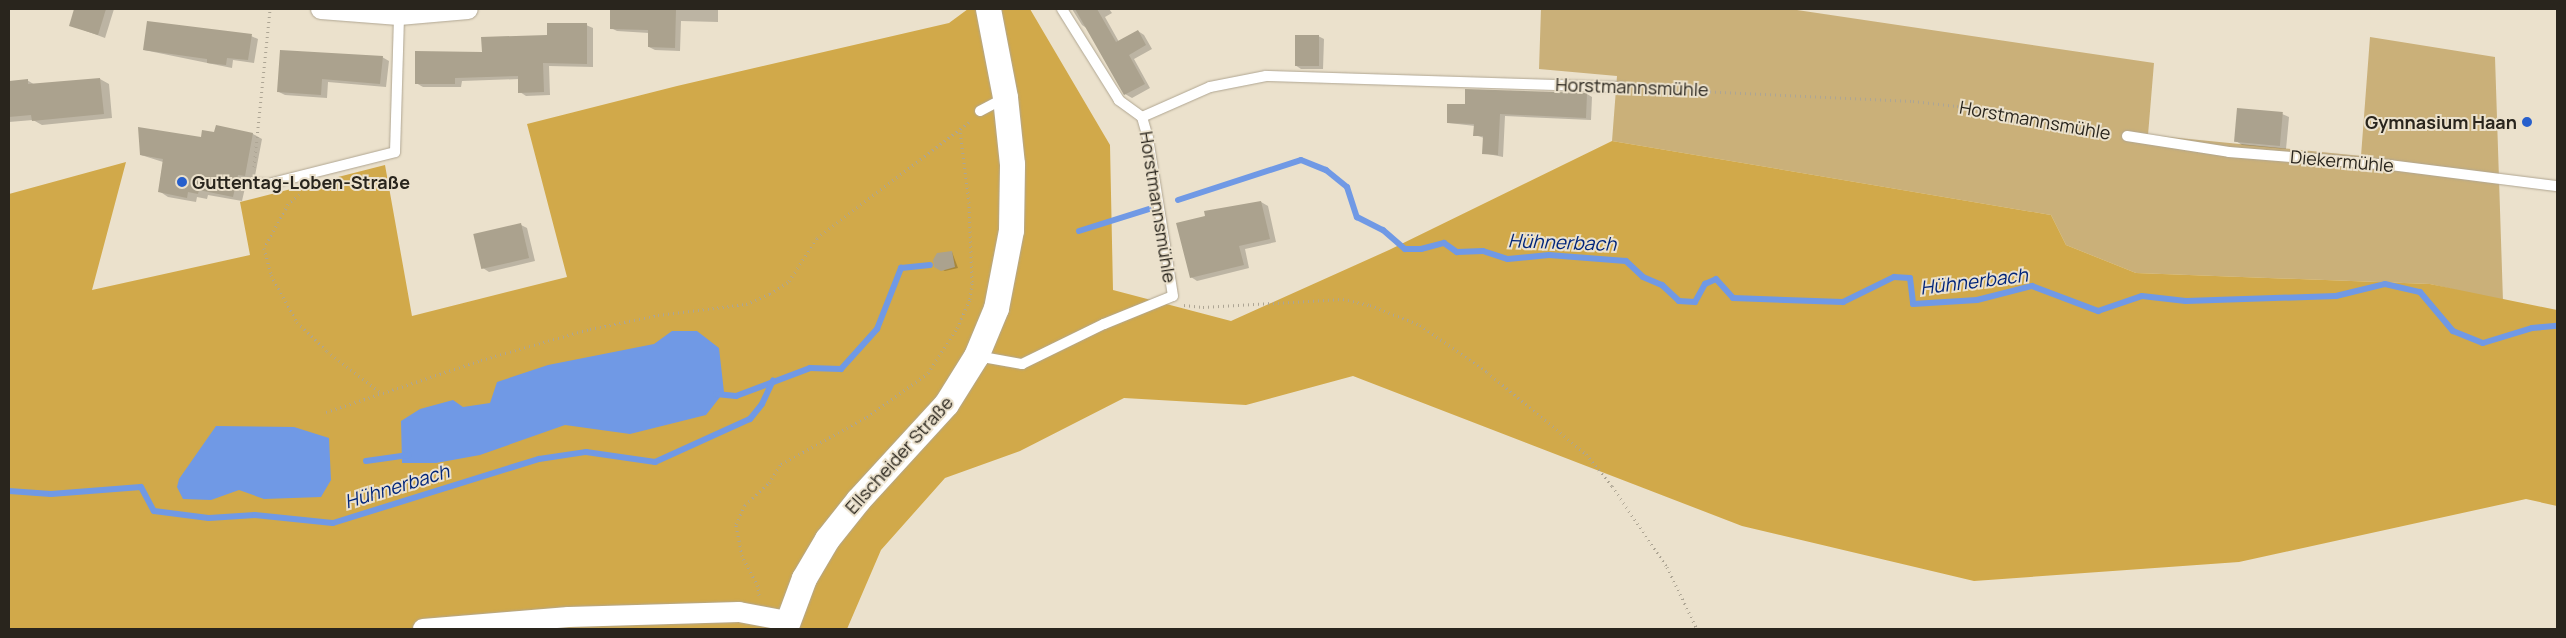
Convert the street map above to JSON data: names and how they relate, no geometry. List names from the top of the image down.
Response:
{
  "streets": {
    "street": ["Ellscheider Straße"],
    "lane": ["Horstmannsmühle", "Diekermühle"]
  },
  "crossings": [
    ["Horstmannsmühle", "Diekermühle"],
    ["Horstmannsmühle", "Ellscheider Straße"]
  ],
  "water": ["Hühnerbach"],
  "places": ["Gymnasium Haan", "Guttentag-Loben-Straße"]
}
